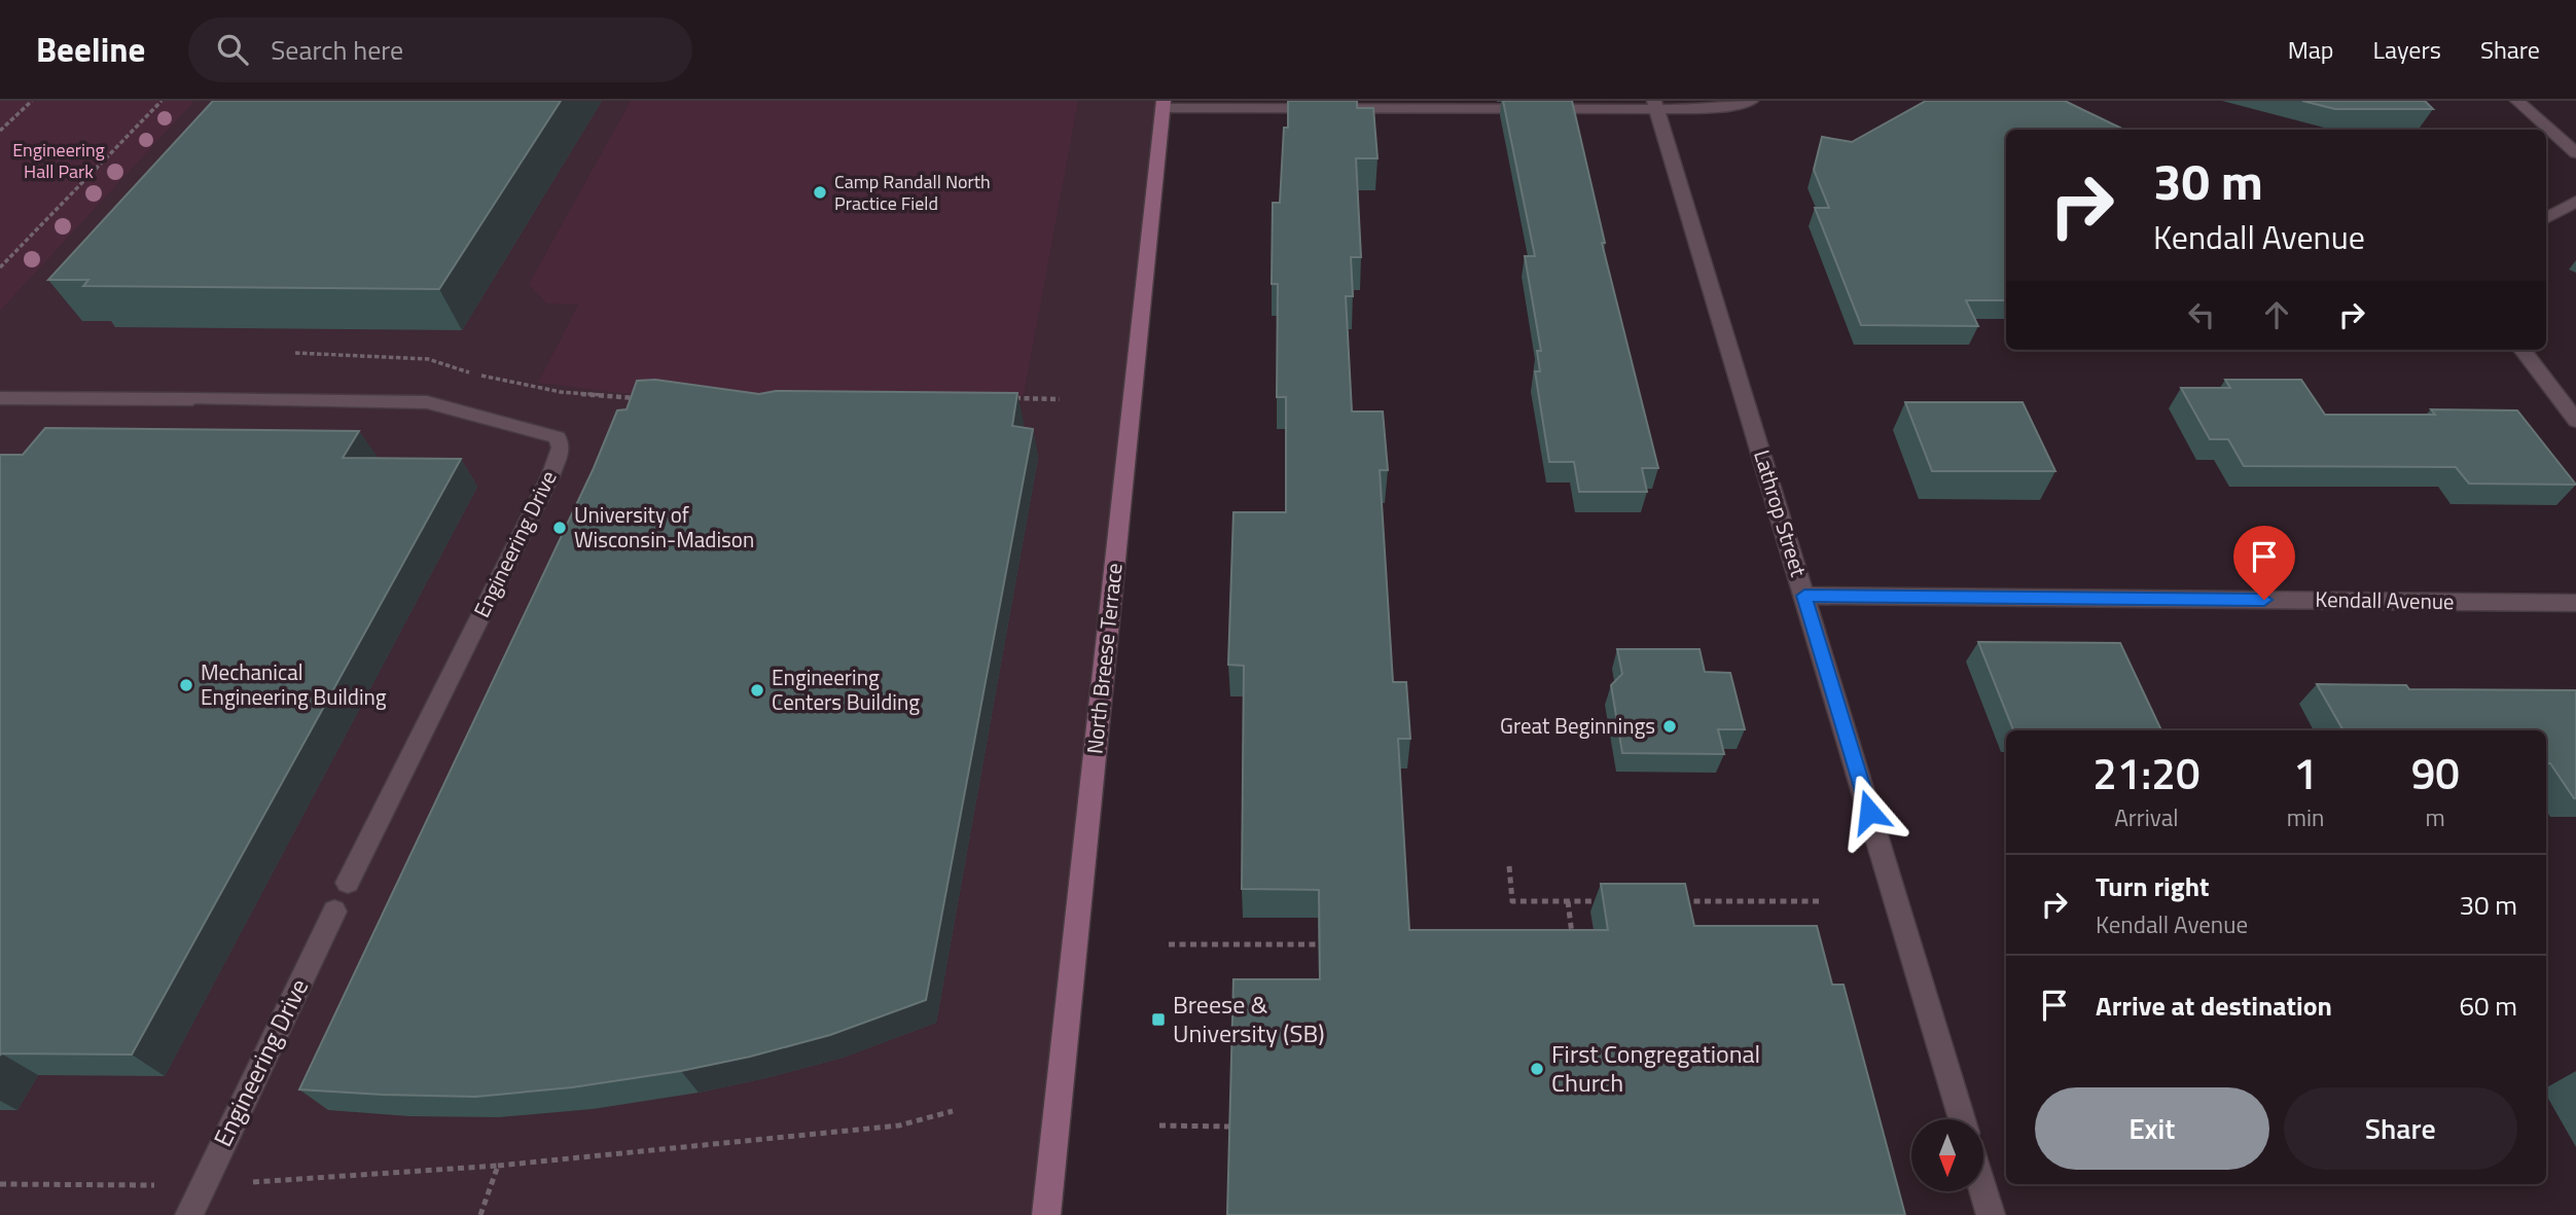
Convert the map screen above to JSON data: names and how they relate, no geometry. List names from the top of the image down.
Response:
{
  "streets": {
    "street": [
      "Lathrop Street",
      "Engineering Drive",
      "Kendall Avenue",
      "North Breese Terrace"
    ]
  },
  "crossings": [
    ["Lathrop Street", "Kendall Avenue"]
  ],
  "parks": ["Engineering Hall Park"],
  "places": {
    "other": [
      "Camp Randall North Practice Field",
      "University of Wisconsin-Madison",
      "Mechanical Engineering Building",
      "Engineering Centers Building",
      "Great Beginnings",
      "First Congregational Church"
    ],
    "transit": ["Breese & University (SB)"]
  },
  "north": "bottom",
  "page": {
    "header": "Beeline",
    "search": "Search here",
    "nav": ["Map", "Layers", "Share"],
    "turn": ["30 m", "Kendall Avenue"],
    "eta": [
      "21:20",
      "Arrival",
      "1",
      "min",
      "90",
      "m"
    ],
    "list": [
      {
        "name": "Turn right",
        "note": "Kendall Avenue",
        "value": "30 m"
      },
      {
        "name": "Arrive at destination",
        "value": "60 m"
      }
    ],
    "buttons": ["Exit", "Share"]
  }
}
